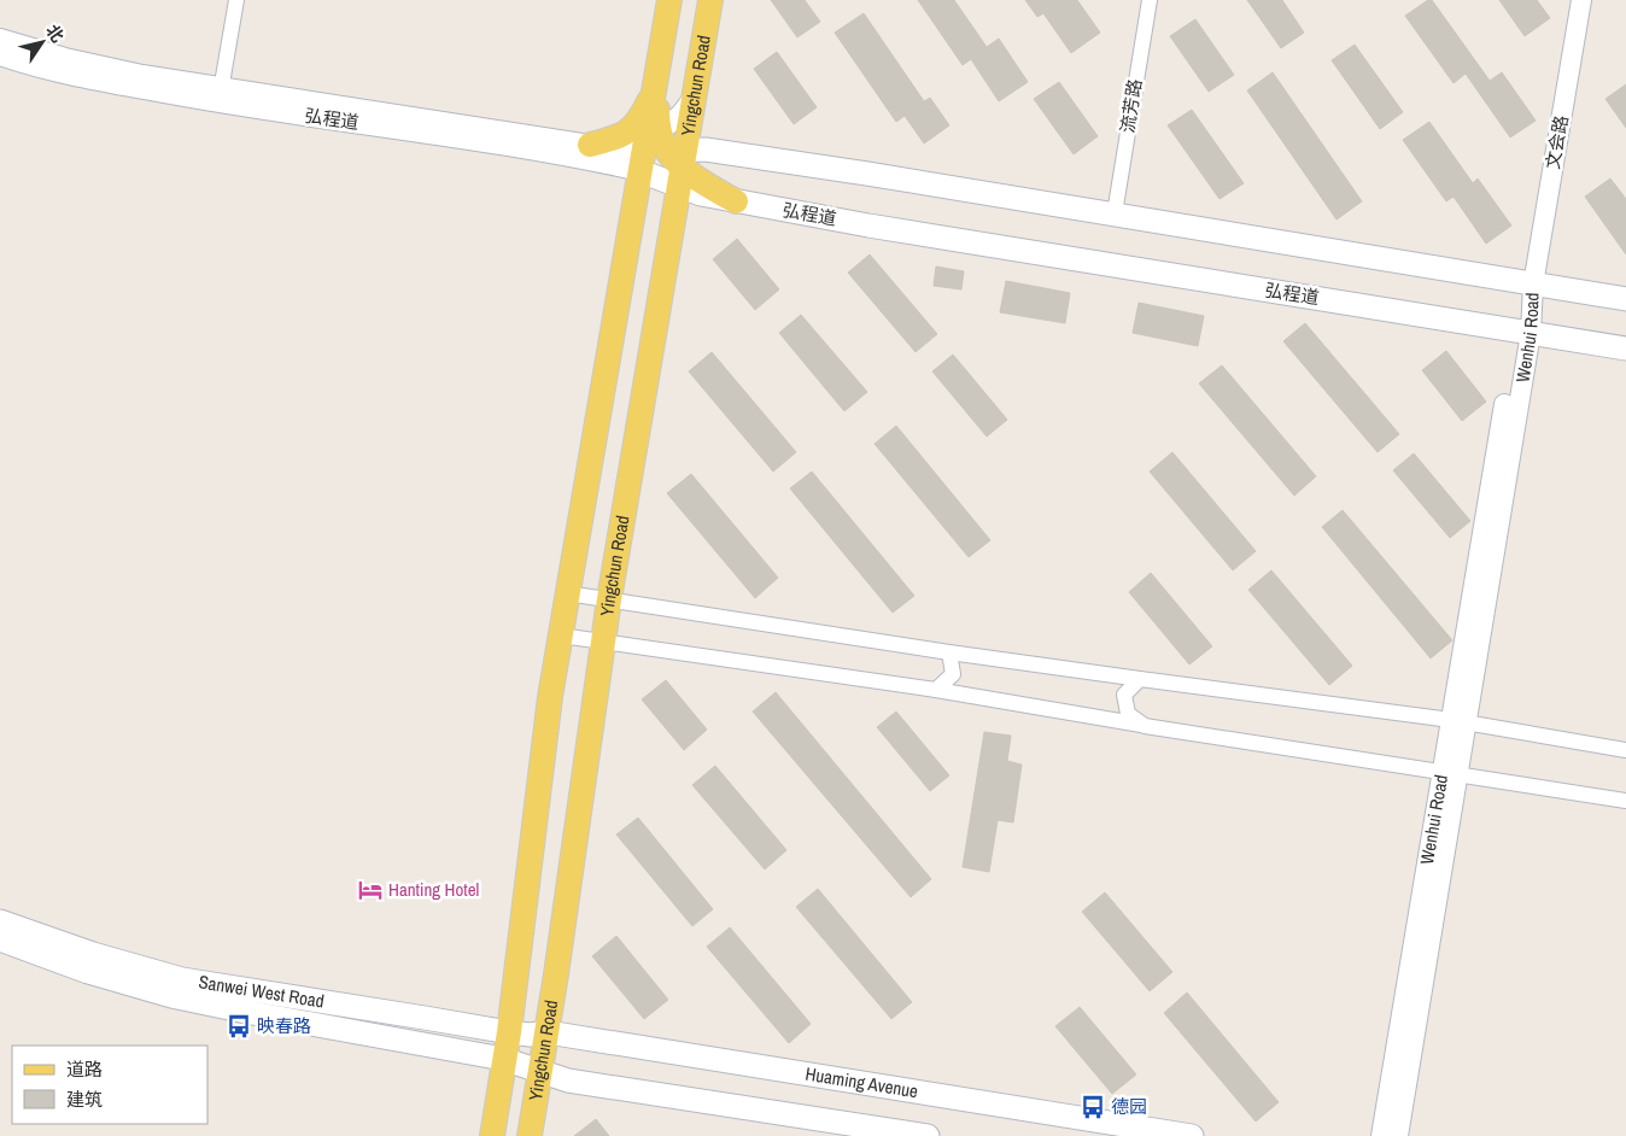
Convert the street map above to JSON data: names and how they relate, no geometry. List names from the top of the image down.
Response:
{
  "streets": {
    "main road": [
      "Yingchun Road",
      "弘程道",
      "Sanwei West Road",
      "Huaming Avenue"
    ],
    "street": ["流芳路", "文会路", "Wenhui Road"]
  },
  "crossings": [
    ["Yingchun Road", "弘程道"],
    ["Yingchun Road", "Sanwei West Road"],
    ["Yingchun Road", "Huaming Avenue"],
    ["流芳路", "弘程道"],
    ["弘程道", "文会路"],
    ["弘程道", "Wenhui Road"],
    ["文会路", "Wenhui Road"],
    ["Sanwei West Road", "Huaming Avenue"]
  ],
  "places": {
    "hotel": ["Hanting Hotel"],
    "bus stop": ["映春路", "德园"]
  },
  "legend": ["道路", "建筑"],
  "north": "top right"
}
